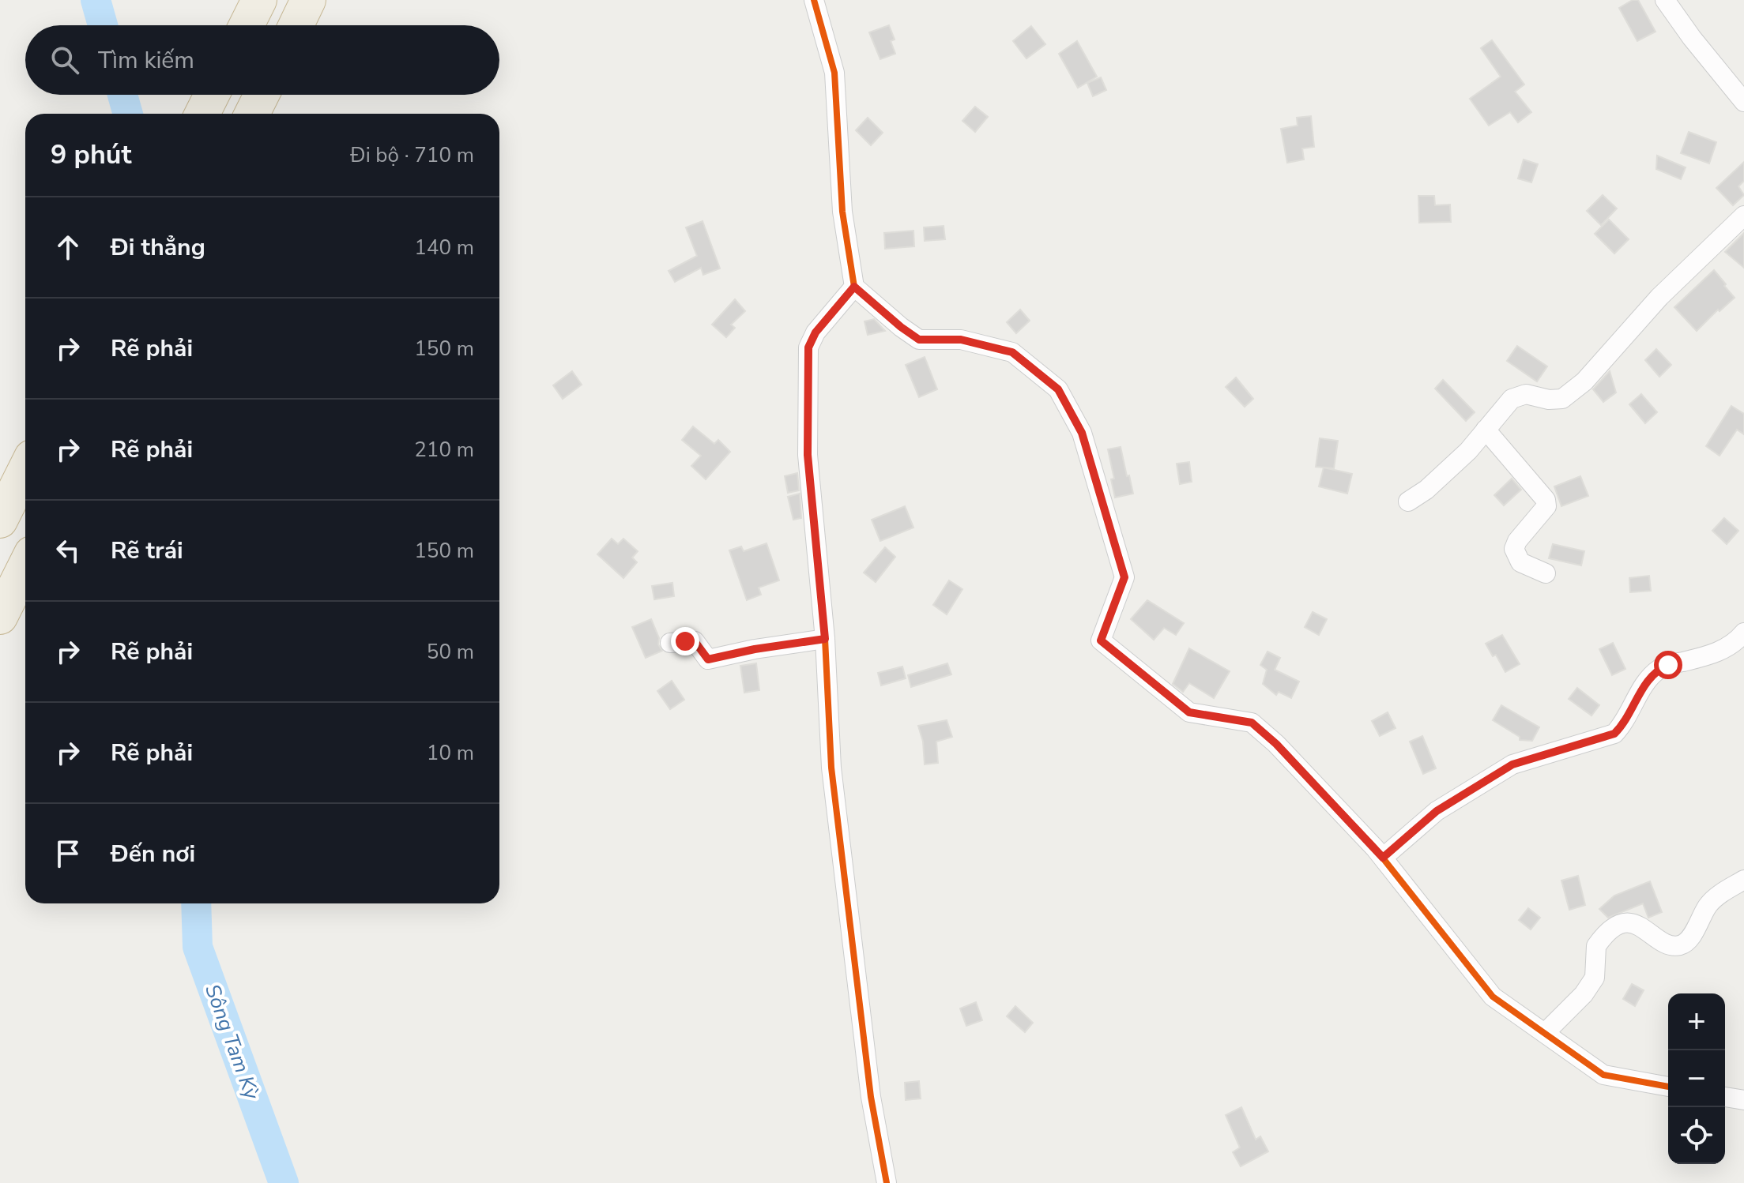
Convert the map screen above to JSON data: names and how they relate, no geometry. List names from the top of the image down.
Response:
{
  "water": ["Sông Tam Kỳ"],
  "page": {
    "search": "Tìm kiếm",
    "heading": ["9 phút", "Đi bộ · 710 m"],
    "list": [
      ["Đi thẳng", "140 m"],
      ["Rẽ phải", "150 m"],
      ["Rẽ phải", "210 m"],
      ["Rẽ trái", "150 m"],
      ["Rẽ phải", "50 m"],
      ["Rẽ phải", "10 m"],
      "Đến nơi"
    ],
    "map_buttons": ["+", "−"]
  }
}
